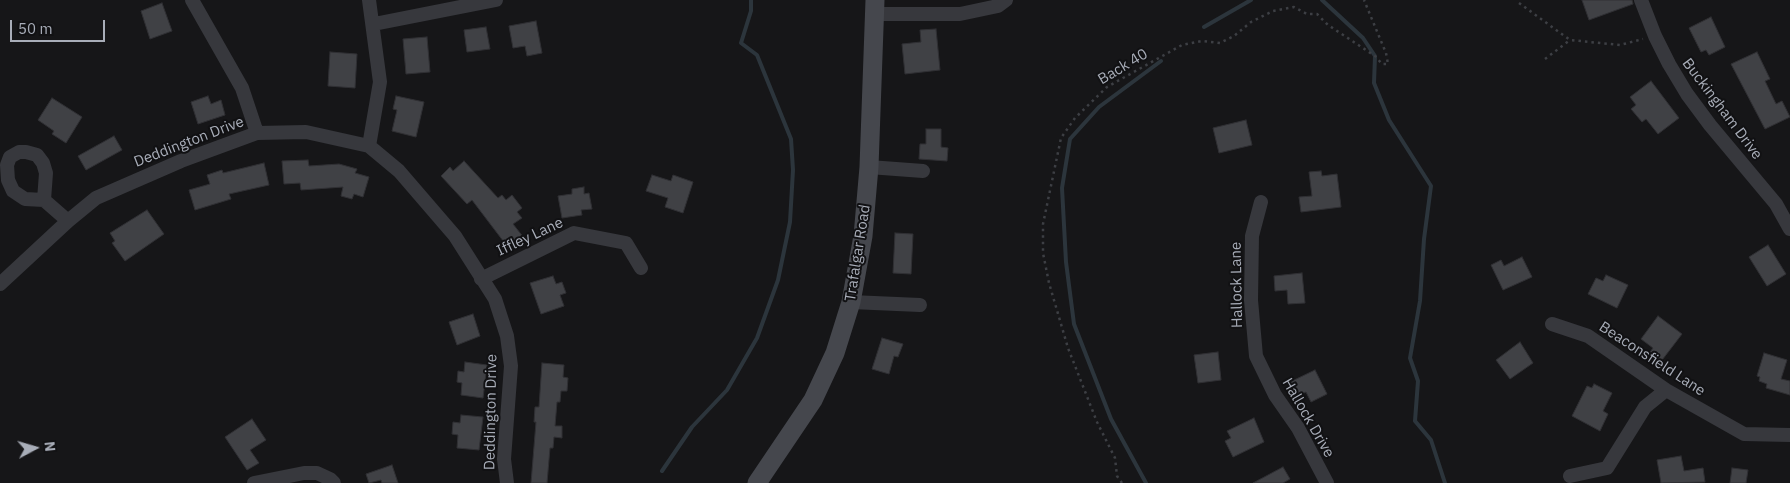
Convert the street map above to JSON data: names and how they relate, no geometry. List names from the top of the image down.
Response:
{
  "streets": {
    "street": [
      "Buckingham Drive",
      "Deddington Drive",
      "Iffley Lane",
      "Trafalgar Road",
      "Hallock Lane",
      "Beaconsfield Lane",
      "Hallock Drive"
    ],
    "path": ["Back 40"]
  },
  "crossings": [
    ["Deddington Drive", "Iffley Lane"],
    ["Hallock Lane", "Hallock Drive"]
  ],
  "scale_bar": "50 m",
  "north": "right"
}
